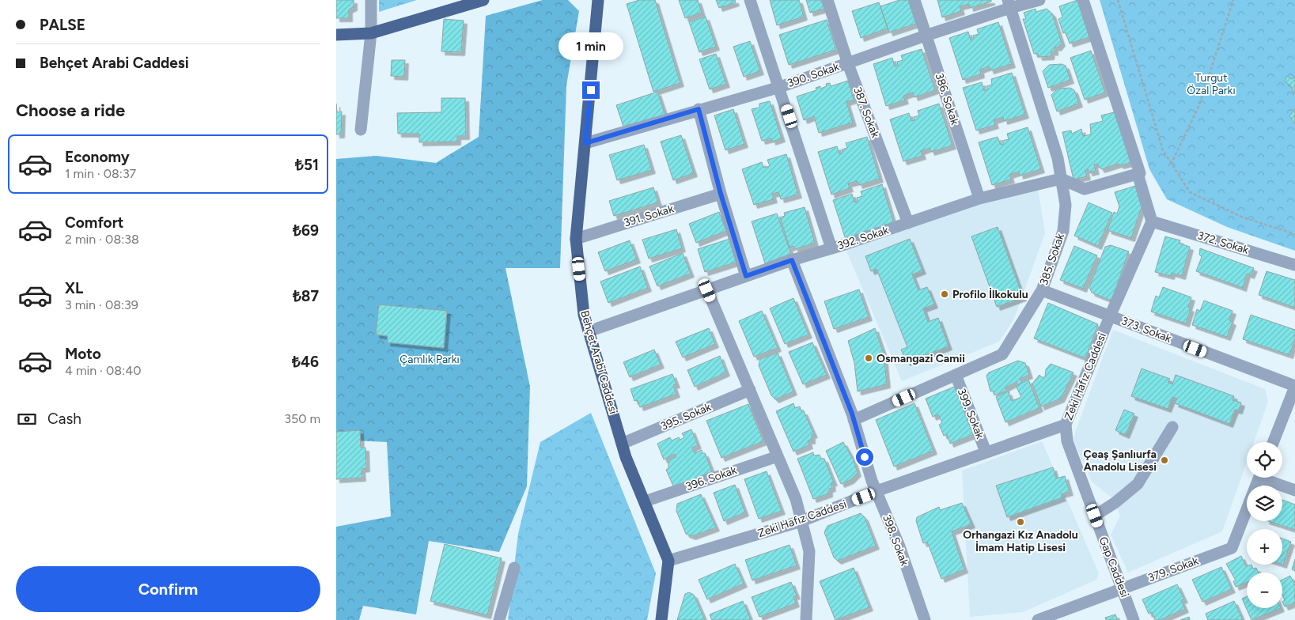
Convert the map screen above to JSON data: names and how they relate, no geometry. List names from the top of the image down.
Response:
{
  "streets": {
    "main road": ["Behçet Arabi Caddesi"],
    "street": [
      "390. Sokak",
      "386. Sokak",
      "387. Sokak",
      "391. Sokak",
      "392. Sokak",
      "372. Sokak",
      "385. Sokak",
      "373. Sokak",
      "Zeki Hafız Caddesi",
      "399. Sokak",
      "395. Sokak",
      "396. Sokak",
      "398. Sokak",
      "Gap Caddesi",
      "379. Sokak"
    ]
  },
  "crossings": [
    ["390. Sokak", "386. Sokak"],
    ["390. Sokak", "387. Sokak"],
    ["390. Sokak", "385. Sokak"],
    ["390. Sokak", "Behçet Arabi Caddesi"],
    ["386. Sokak", "392. Sokak"],
    ["387. Sokak", "392. Sokak"],
    ["391. Sokak", "Behçet Arabi Caddesi"],
    ["392. Sokak", "385. Sokak"],
    ["392. Sokak", "Behçet Arabi Caddesi"],
    ["392. Sokak", "398. Sokak"],
    ["372. Sokak", "Zeki Hafız Caddesi"],
    ["385. Sokak", "373. Sokak"],
    ["385. Sokak", "399. Sokak"],
    ["385. Sokak", "398. Sokak"],
    ["373. Sokak", "Zeki Hafız Caddesi"],
    ["Behçet Arabi Caddesi", "Zeki Hafız Caddesi"],
    ["Behçet Arabi Caddesi", "395. Sokak"],
    ["Behçet Arabi Caddesi", "396. Sokak"],
    ["Zeki Hafız Caddesi", "399. Sokak"],
    ["Zeki Hafız Caddesi", "398. Sokak"],
    ["Zeki Hafız Caddesi", "Gap Caddesi"],
    ["Gap Caddesi", "379. Sokak"]
  ],
  "parks": ["Turgut Özal Parkı", "Çamlık Parkı"],
  "places": [
    "Profilo İlkokulu",
    "Osmangazi Camii",
    "Çeaş Şanlıurfa Anadolu Lisesi",
    "Orhangazi Kız Anadolu İmam Hatip Lisesi"
  ],
  "page": {
    "banner": ["PALSE", "Behçet Arabi Caddesi"],
    "bubble": "1 min",
    "heading": "Choose a ride",
    "list": [
      {
        "name": "Economy",
        "note": "1 min · 08:37",
        "value": "₺51"
      },
      {
        "name": "Comfort",
        "note": "2 min · 08:38",
        "value": "₺69"
      },
      {
        "name": "XL",
        "note": "3 min · 08:39",
        "value": "₺87"
      },
      {
        "name": "Moto",
        "note": "4 min · 08:40",
        "value": "₺46"
      }
    ],
    "pay": ["Cash", "350 m"],
    "map_buttons": ["+", "−"],
    "buttons": "Confirm"
  }
}
